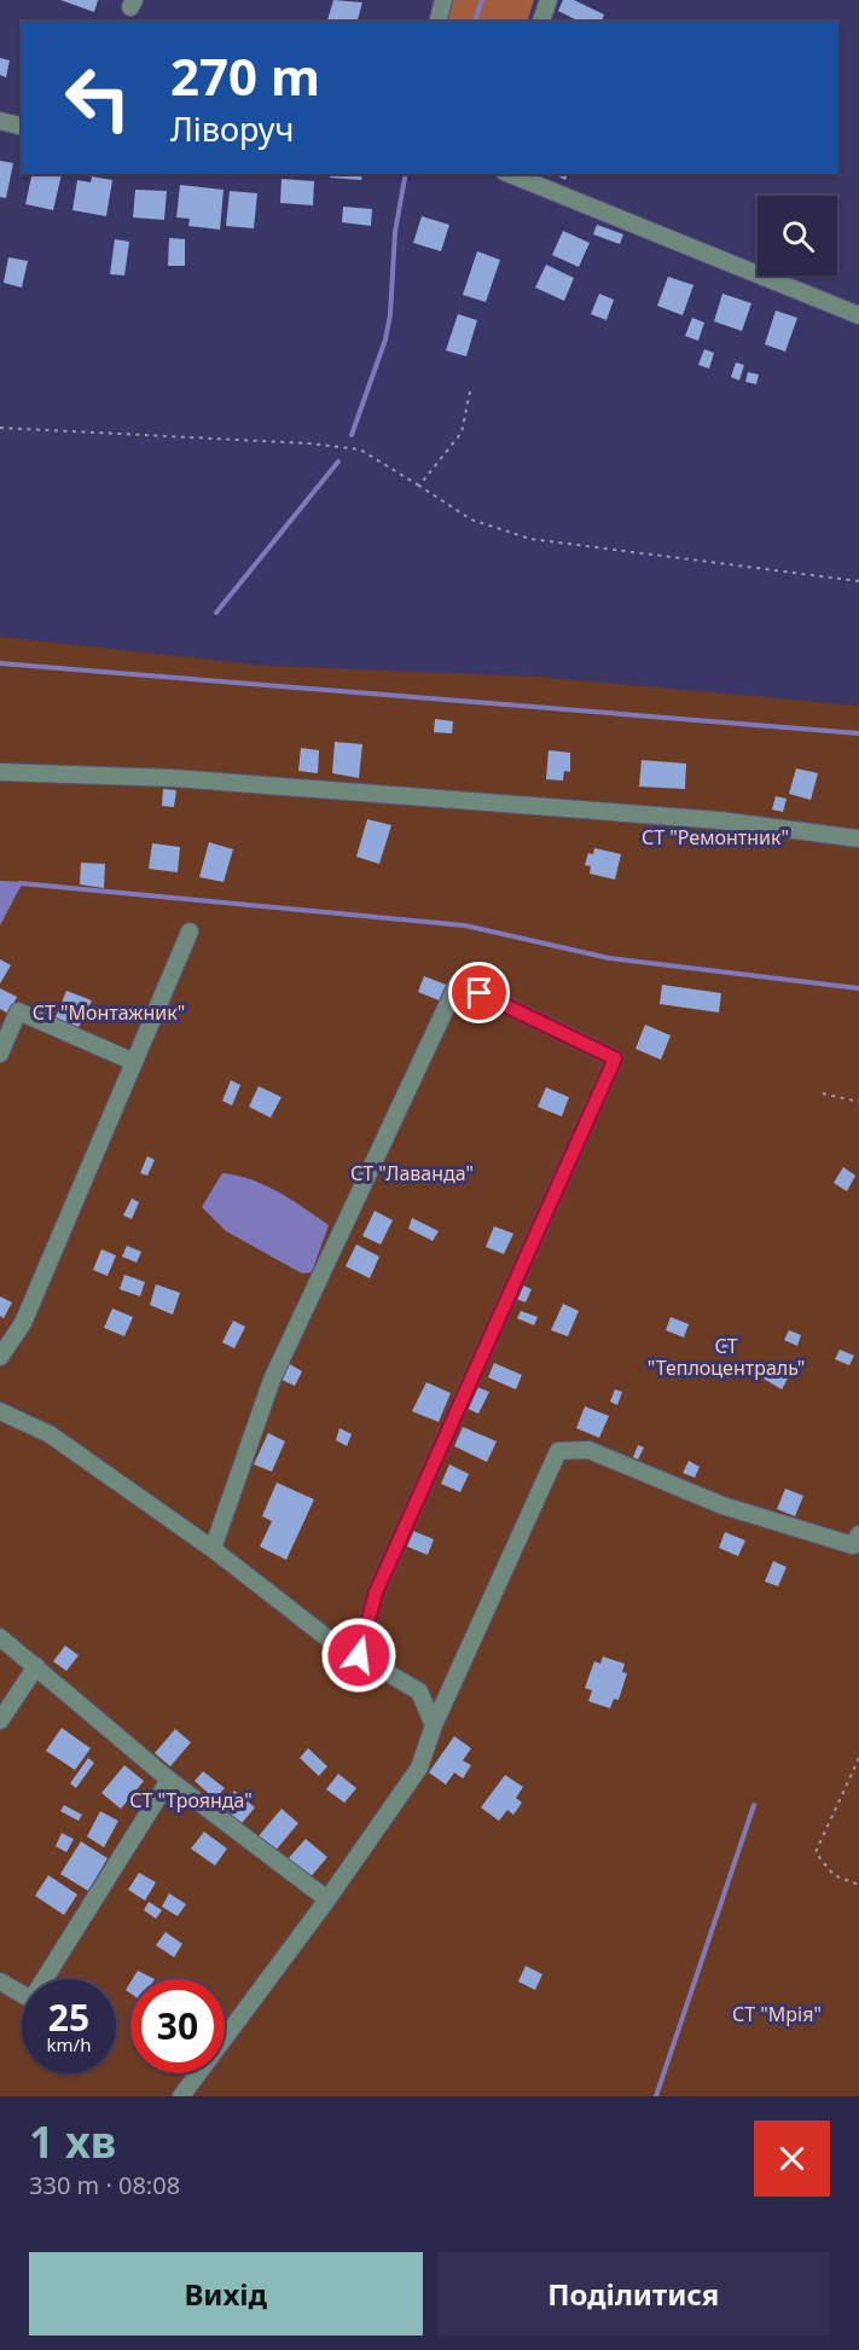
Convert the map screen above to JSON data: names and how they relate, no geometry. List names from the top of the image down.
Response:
{
  "parks": [
    "СТ \"Ремонтник\"",
    "СТ \"Монтажник\"",
    "СТ \"Лаванда\"",
    "СТ \"Теплоцентраль\"",
    "СТ \"Троянда\"",
    "СТ \"Мрія\""
  ],
  "page": {
    "turn": ["270 m", "Ліворуч"],
    "speed": "25 km/h",
    "limit": "30",
    "heading": ["1 хв", "330 m · 08:08"],
    "buttons": ["Вихід", "Поділитися"]
  }
}
